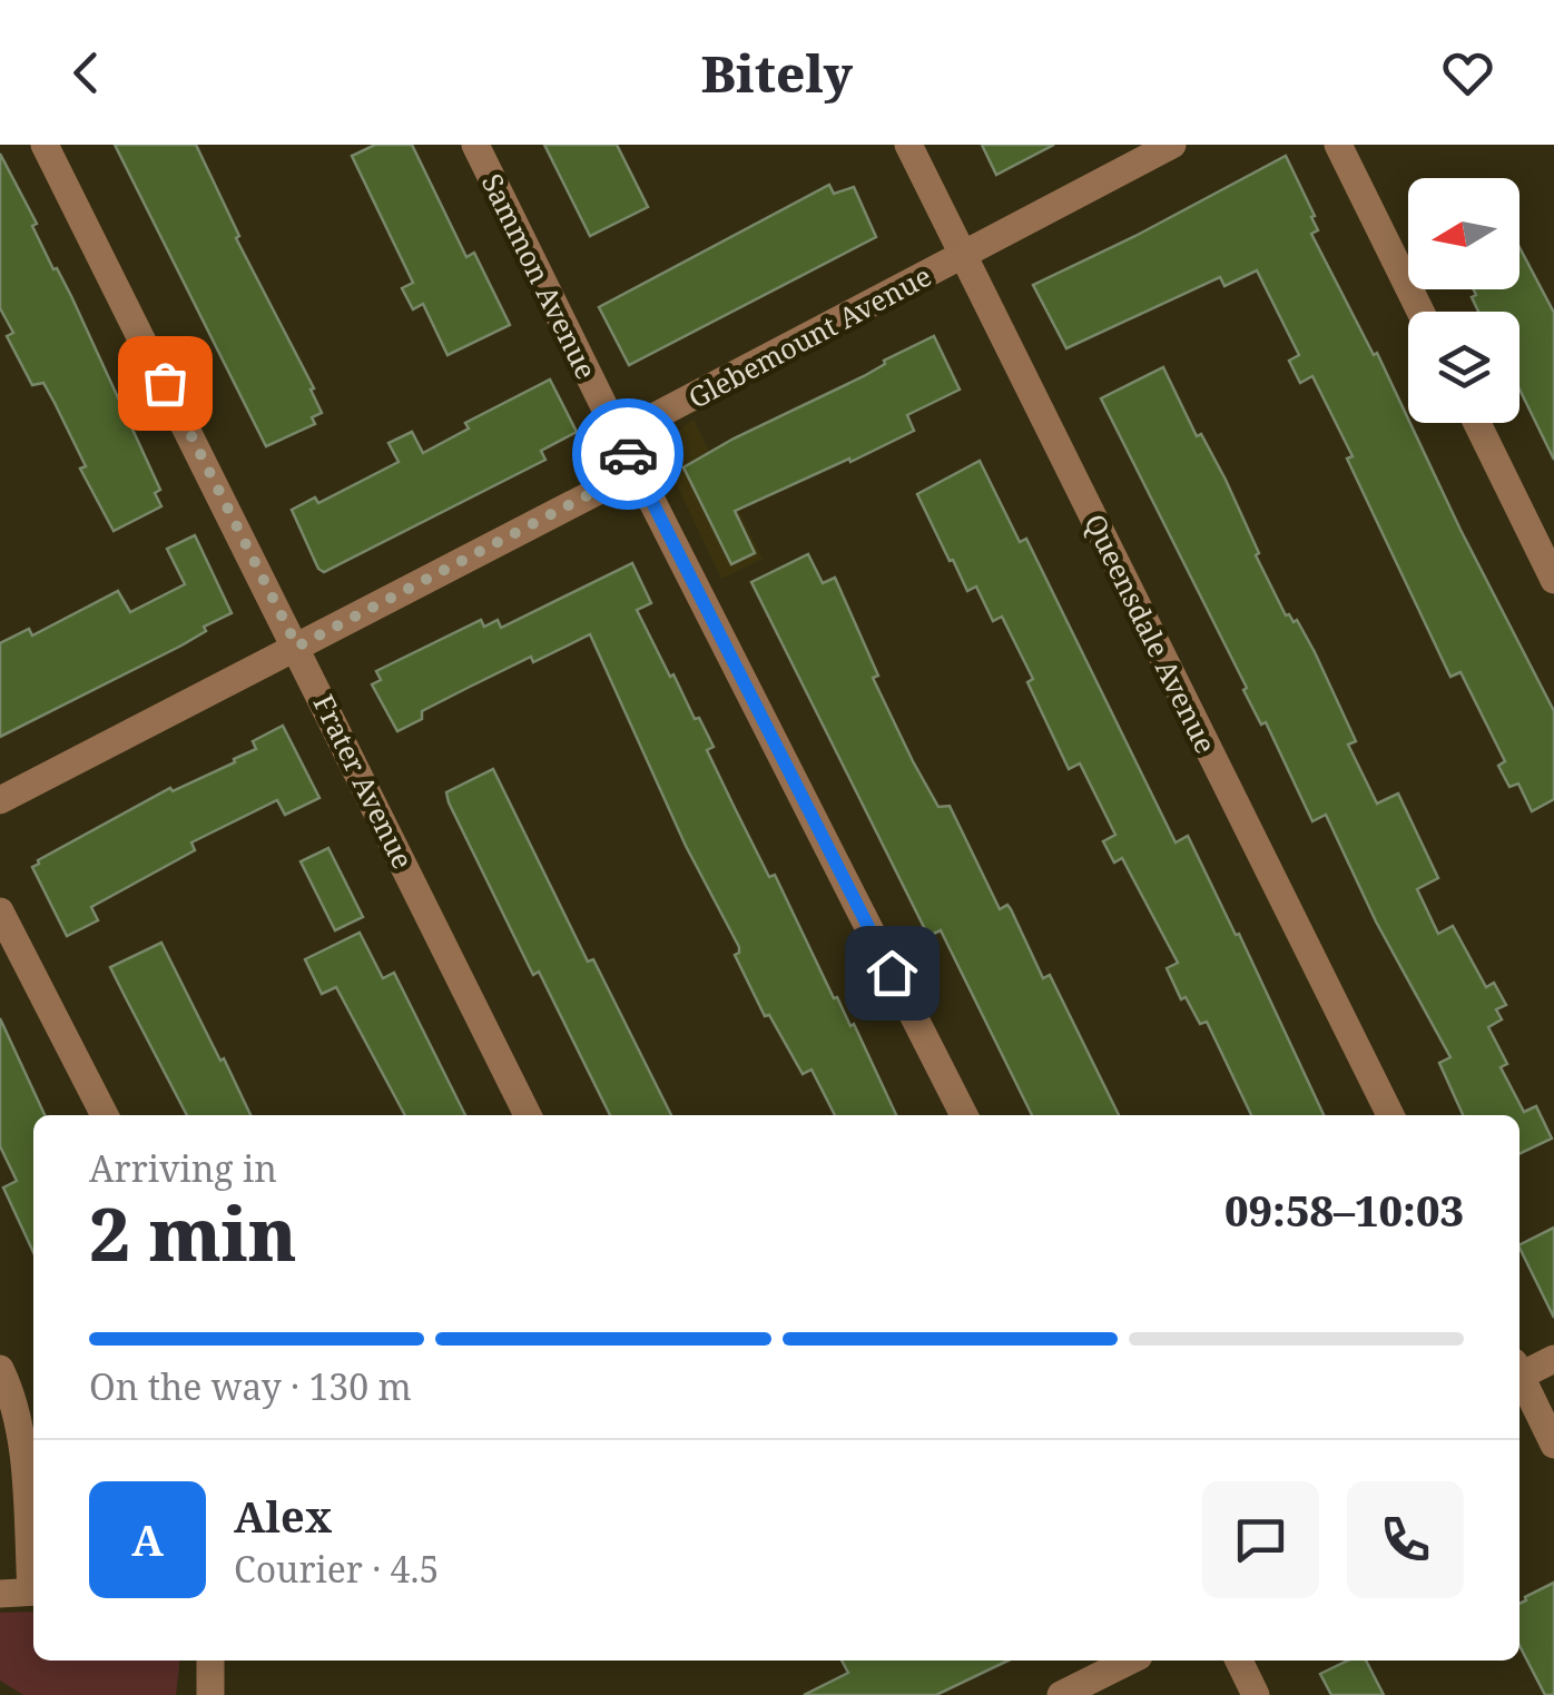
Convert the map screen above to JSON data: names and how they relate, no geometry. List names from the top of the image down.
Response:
{
  "streets": {
    "street": [
      "Sammon Avenue",
      "Glebemount Avenue",
      "Queensdale Avenue",
      "Frater Avenue"
    ]
  },
  "crossings": [
    ["Sammon Avenue", "Glebemount Avenue"],
    ["Glebemount Avenue", "Queensdale Avenue"],
    ["Glebemount Avenue", "Frater Avenue"]
  ],
  "north": "left",
  "page": {
    "header": "Bitely",
    "heading": ["2 min", "Arriving in", "09:58–10:03"],
    "panel": ["Alex", "Courier · 4.5"],
    "bar": "On the way · 130 m",
    "round": "A"
  }
}
